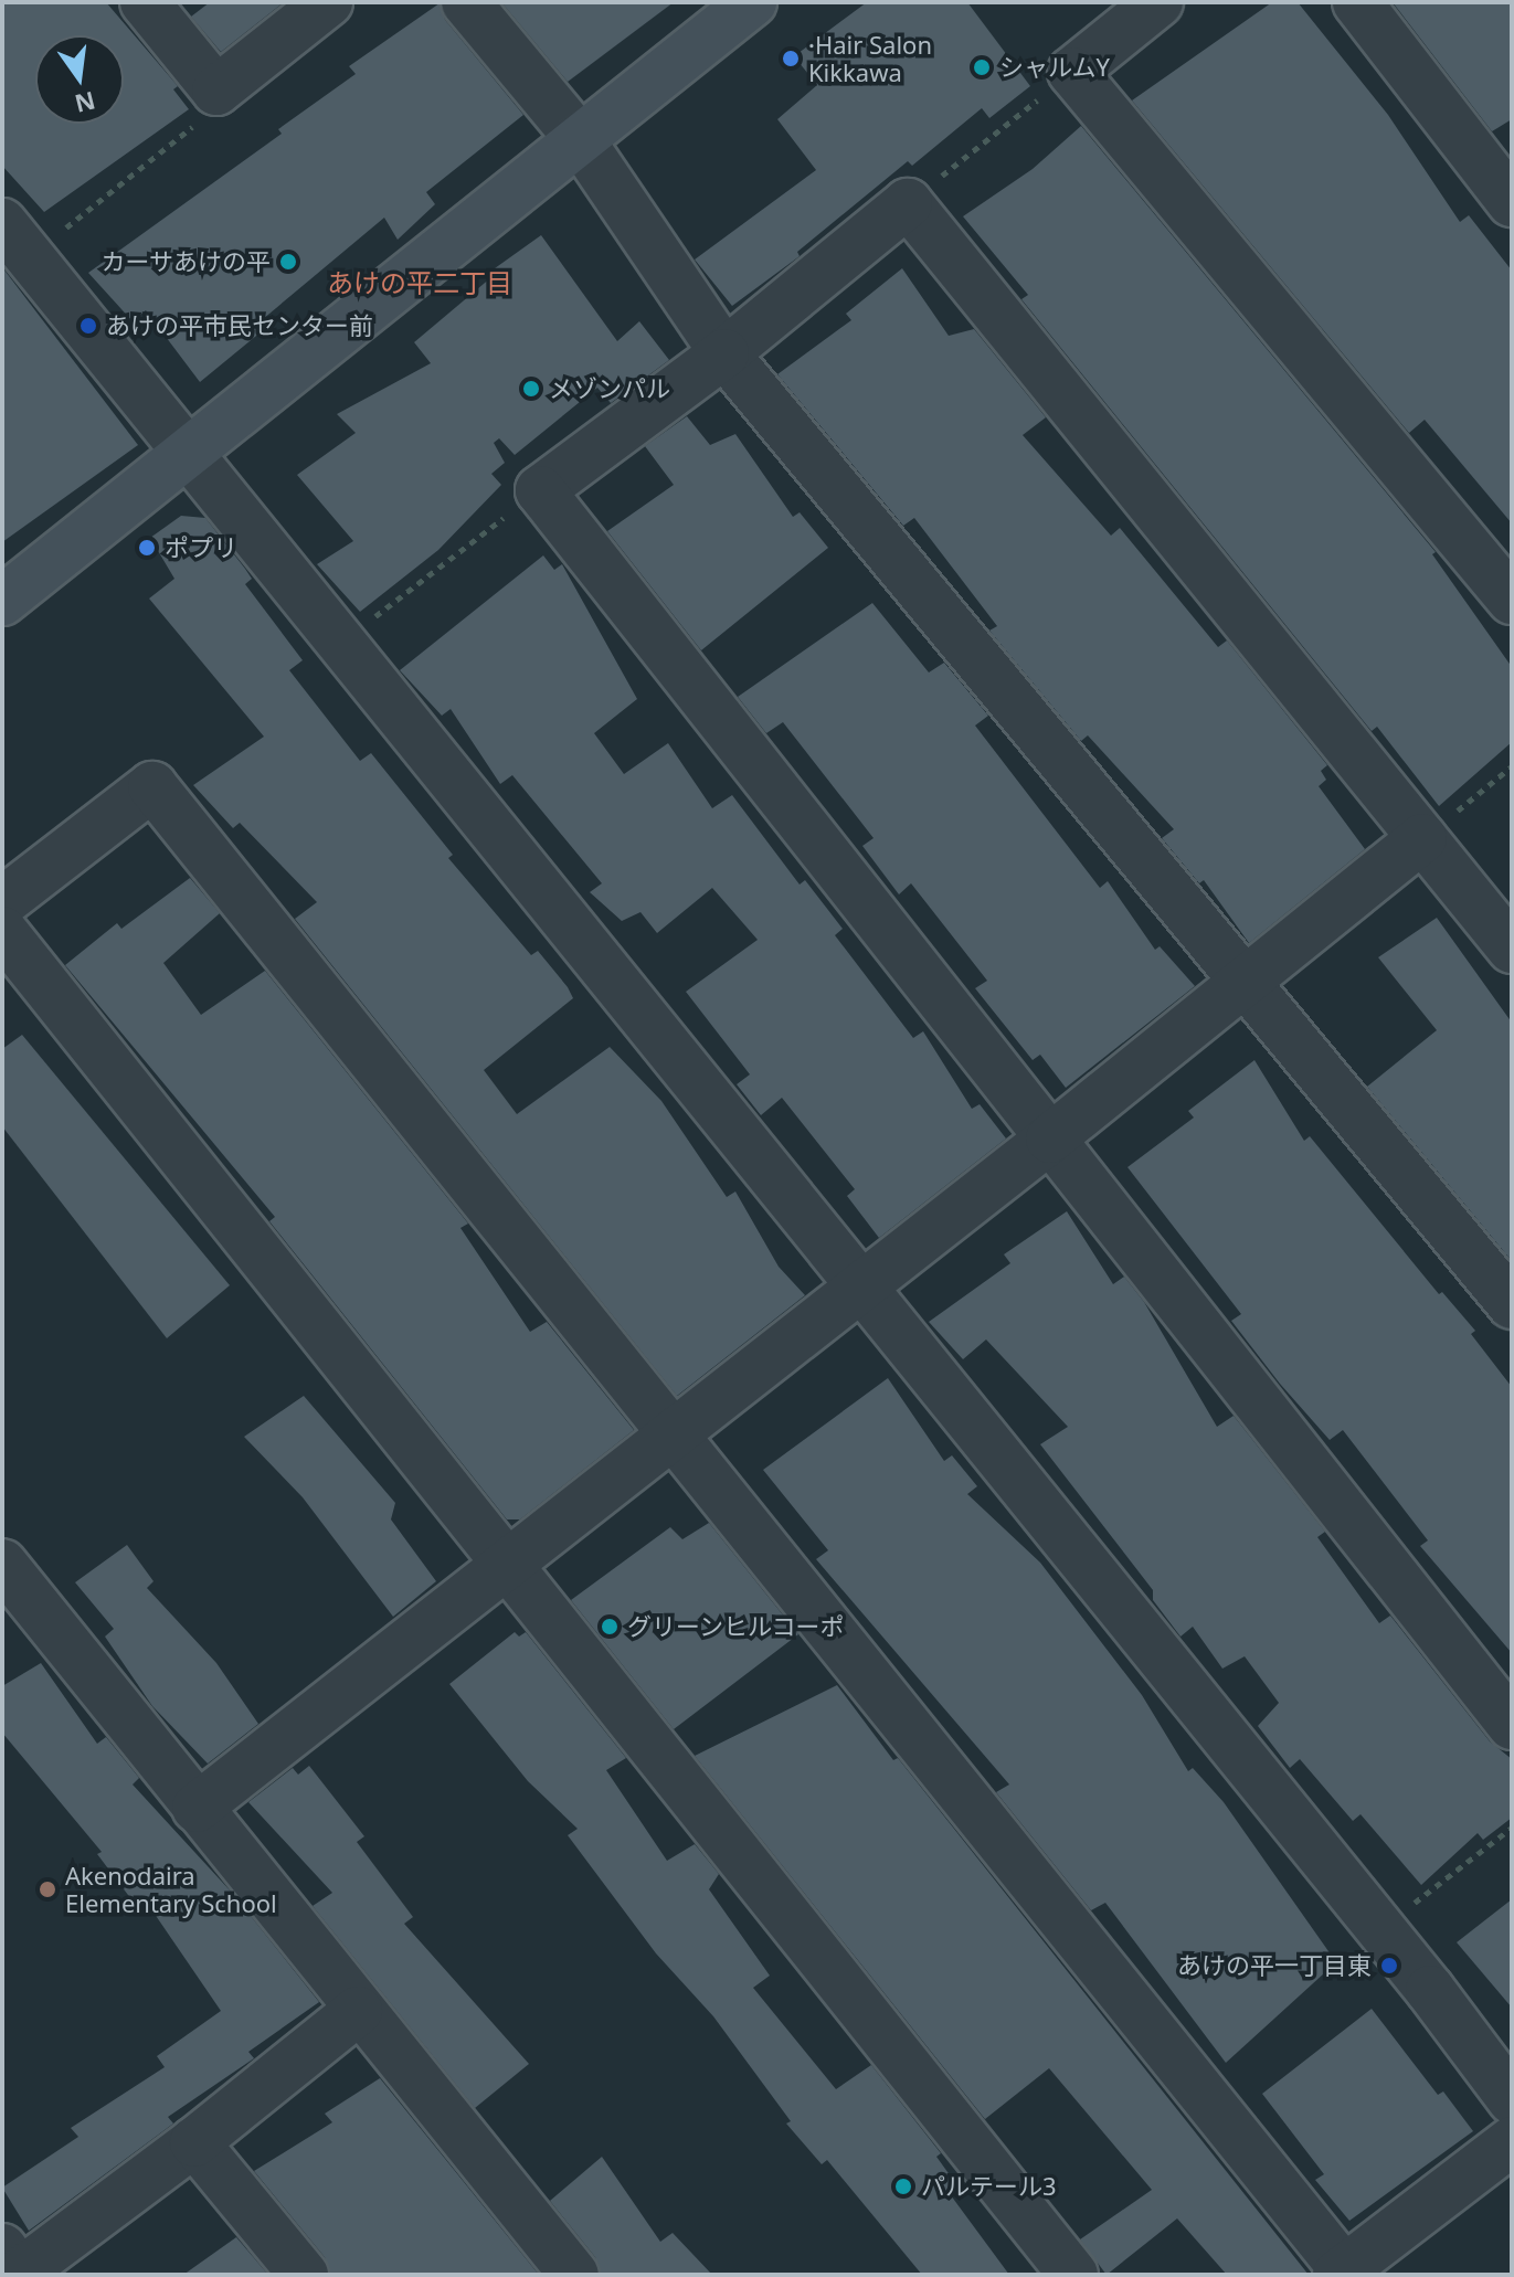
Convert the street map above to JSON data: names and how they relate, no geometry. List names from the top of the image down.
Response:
{
  "districts": ["あけの平二丁目"],
  "places": [
    "·Hair Salon Kikkawa",
    "シャルムY",
    "カーサあけの平",
    "あけの平市民センター前",
    "メゾンパル",
    "ポプリ",
    "グリーンヒルコーポ",
    "Akenodaira Elementary School",
    "あけの平一丁目東",
    "パルテール3"
  ],
  "north": "bottom"
}
